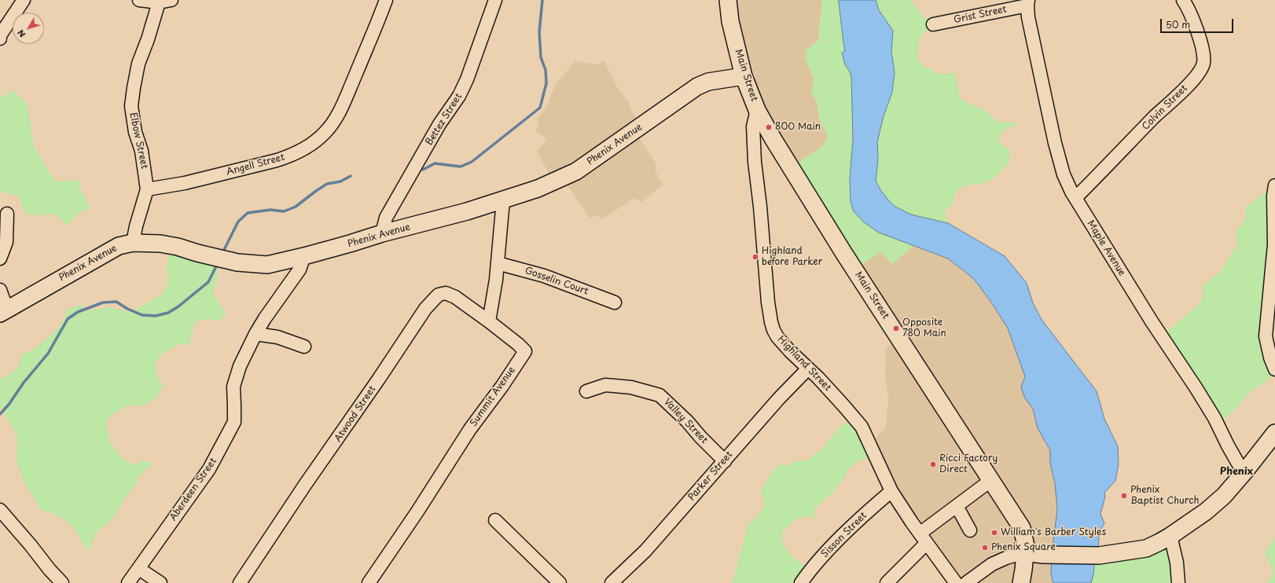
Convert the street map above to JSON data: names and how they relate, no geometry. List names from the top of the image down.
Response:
{
  "streets": {
    "main road": ["Main Street", "Phenix Avenue"],
    "street": [
      "Grist Street",
      "Colvin Street",
      "Bettez Street",
      "Elbow Street",
      "Angell Street",
      "Maple Avenue",
      "Gosselin Court",
      "Highland Street",
      "Summit Avenue",
      "Atwood Street",
      "Valley Street",
      "Parker Street",
      "Aberdeen Street",
      "Sisson Street"
    ]
  },
  "crossings": [
    ["Grist Street", "Maple Avenue"],
    ["Main Street", "Phenix Avenue"],
    ["Main Street", "Highland Street"],
    ["Colvin Street", "Maple Avenue"],
    ["Bettez Street", "Phenix Avenue"],
    ["Elbow Street", "Phenix Avenue"],
    ["Elbow Street", "Angell Street"],
    ["Phenix Avenue", "Aberdeen Street"],
    ["Highland Street", "Parker Street"],
    ["Highland Street", "Sisson Street"],
    ["Summit Avenue", "Atwood Street"],
    ["Valley Street", "Parker Street"]
  ],
  "districts": ["Phenix"],
  "places": [
    "800 Main",
    "Highland before Parker",
    "Opposite 780 Main",
    "Ricci Factory Direct",
    "Phenix Baptist Church",
    "William's Barber Styles",
    "Phenix Square"
  ],
  "scale_bar": "50 m",
  "north": "bottom left"
}
